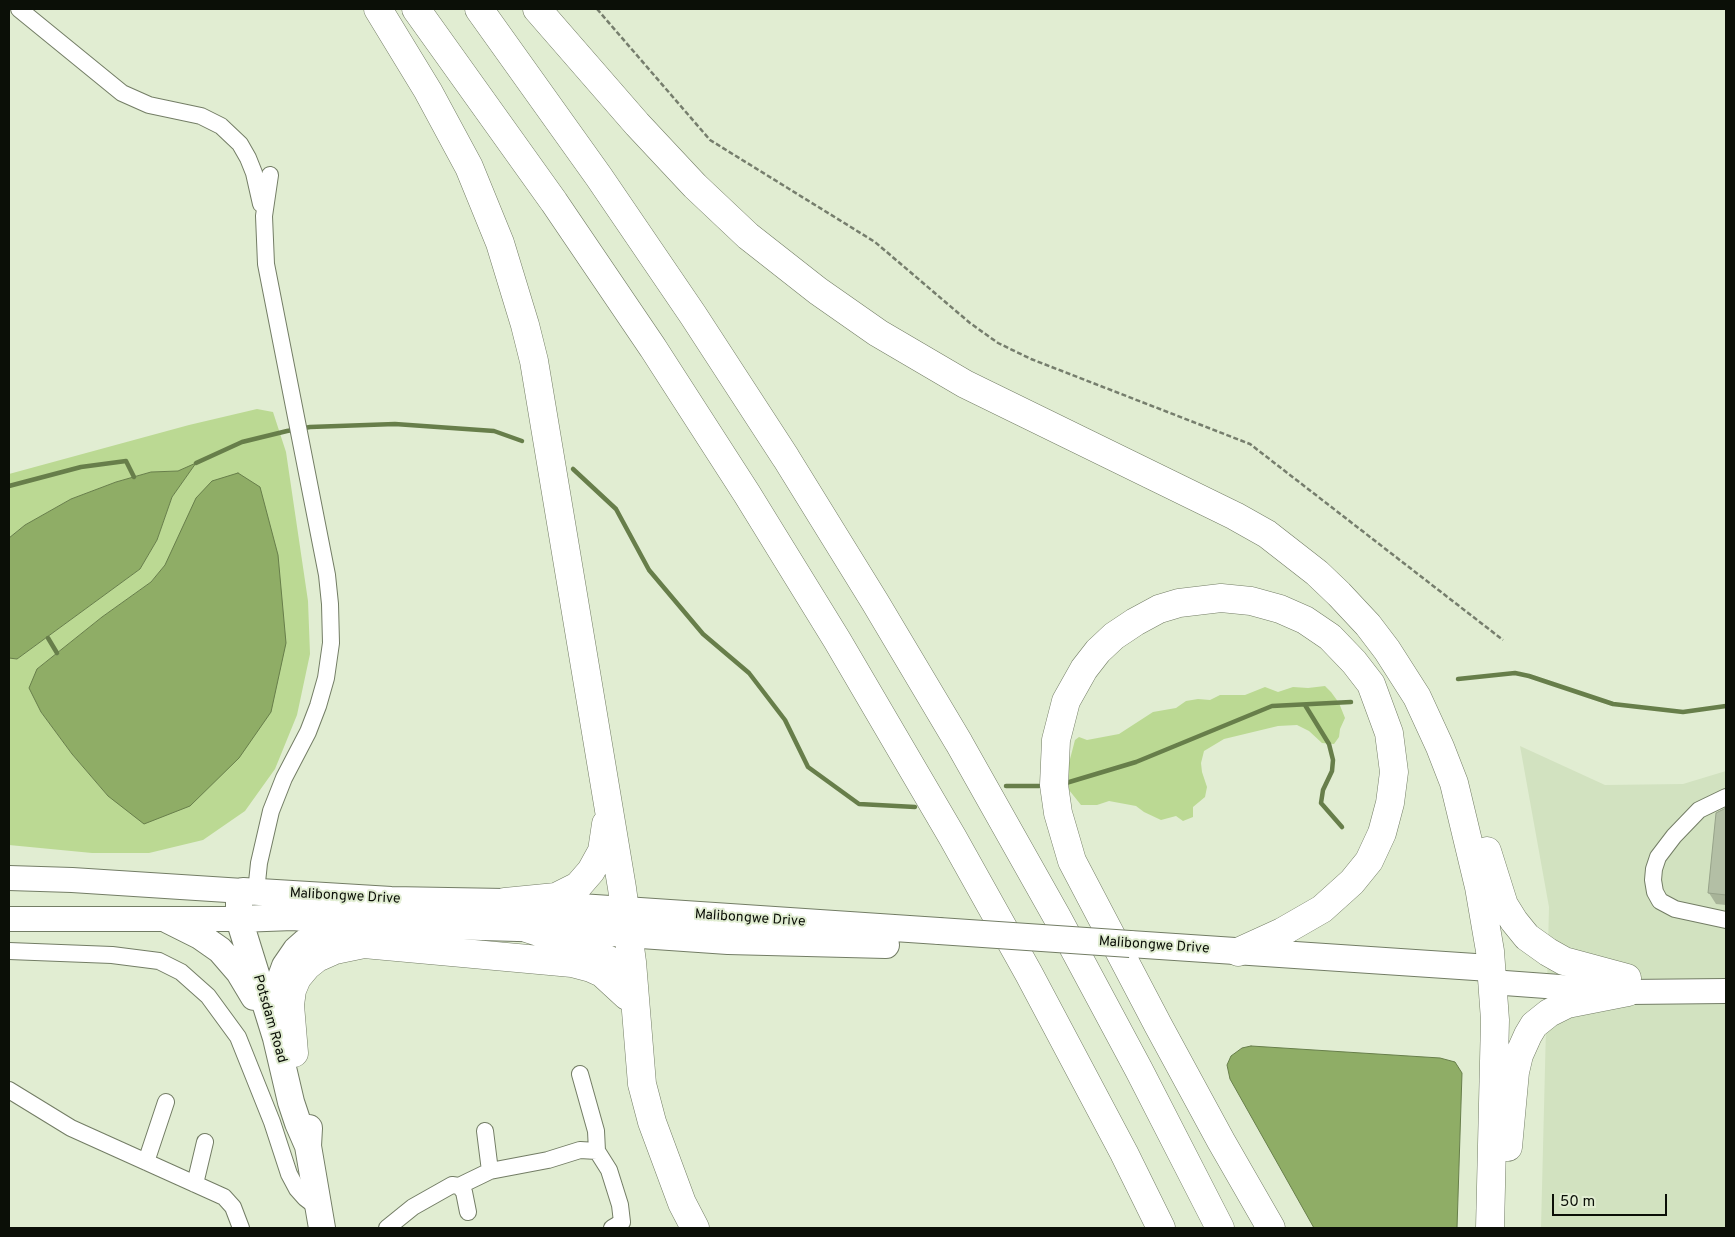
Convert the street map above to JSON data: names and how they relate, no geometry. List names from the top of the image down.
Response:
{
  "streets": {
    "main road": ["Malibongwe Drive", "Potsdam Road"]
  },
  "crossings": [
    ["Malibongwe Drive", "Potsdam Road"]
  ],
  "scale_bar": "50 m"
}
